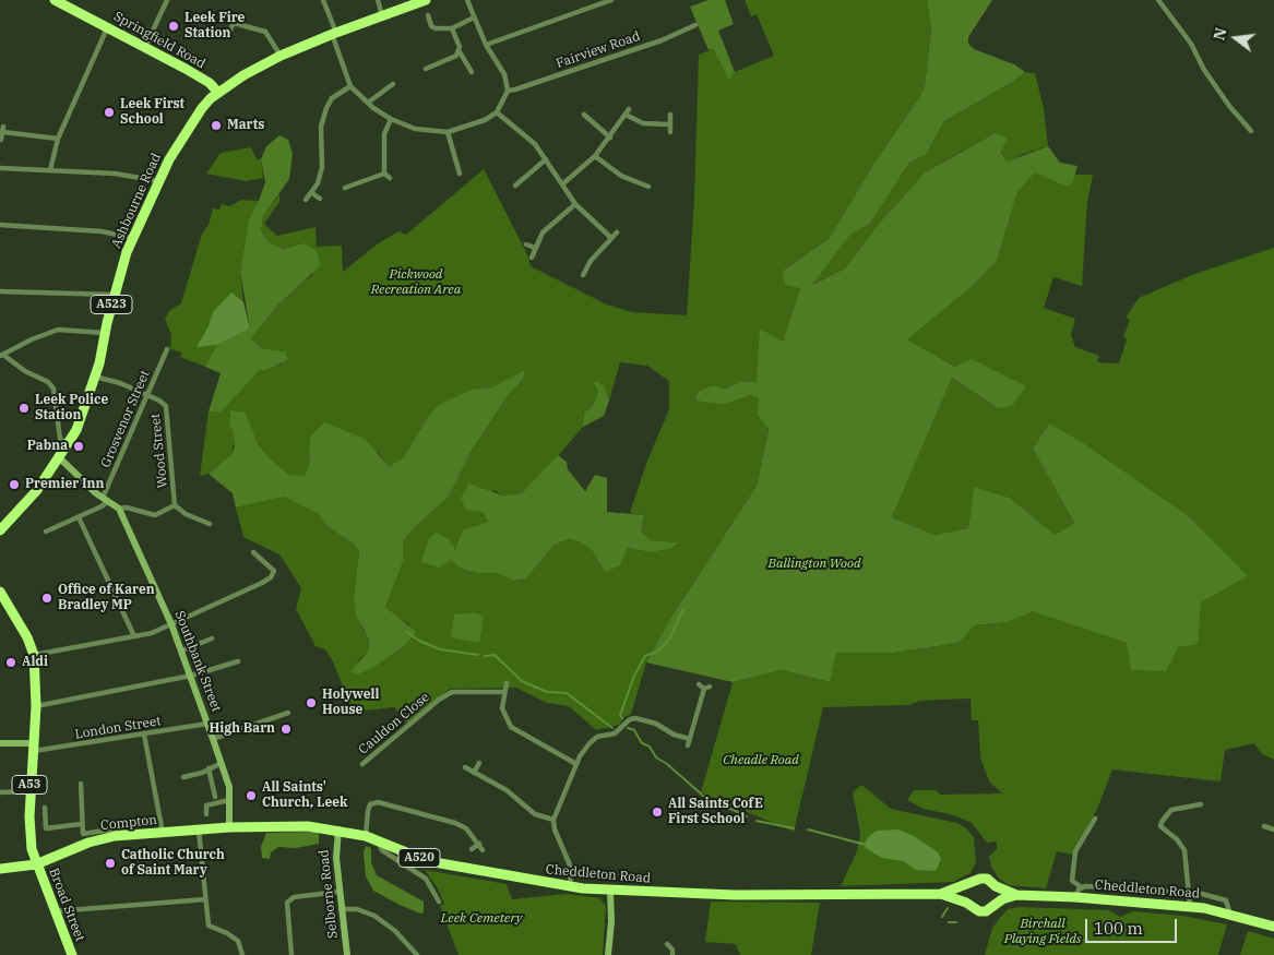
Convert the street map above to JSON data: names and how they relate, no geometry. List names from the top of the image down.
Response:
{
  "streets": {
    "highway": [
      "Springfield Road",
      "Ashbourne Road",
      "A523",
      "A53",
      "Compton",
      "A520",
      "Cheddleton Road",
      "Broad Street"
    ],
    "street": [
      "Fairview Road",
      "Grosvenor Street",
      "Wood Street",
      "Southbank Street",
      "Cauldon Close",
      "London Street",
      "Selborne Road"
    ]
  },
  "crossings": [
    ["Springfield Road", "Ashbourne Road"],
    ["Ashbourne Road", "Wood Street"],
    ["Grosvenor Street", "Wood Street"],
    ["Southbank Street", "London Street"],
    ["Southbank Street", "Compton"],
    ["Southbank Street", "Cheddleton Road"],
    ["London Street", "A53"],
    ["A53", "Compton"],
    ["A53", "A520"],
    ["A53", "Broad Street"],
    ["Compton", "A520"],
    ["Compton", "Cheddleton Road"],
    ["Compton", "Broad Street"],
    ["A520", "Broad Street"],
    ["Cheddleton Road", "Selborne Road"]
  ],
  "parks": [
    "Pickwood Recreation Area",
    "Ballington Wood",
    "Cheadle Road",
    "Leek Cemetery",
    "Birchall Playing Fields"
  ],
  "places": [
    "Leek Fire Station",
    "Leek First School",
    "Marts",
    "Leek Police Station",
    "Pabna",
    "Premier Inn",
    "Office of Karen Bradley MP",
    "Aldi",
    "Holywell House",
    "High Barn",
    "All Saints' Church, Leek",
    "All Saints CofE First School",
    "Catholic Church of Saint Mary"
  ],
  "scale_bar": "100 m",
  "north": "left"
}
